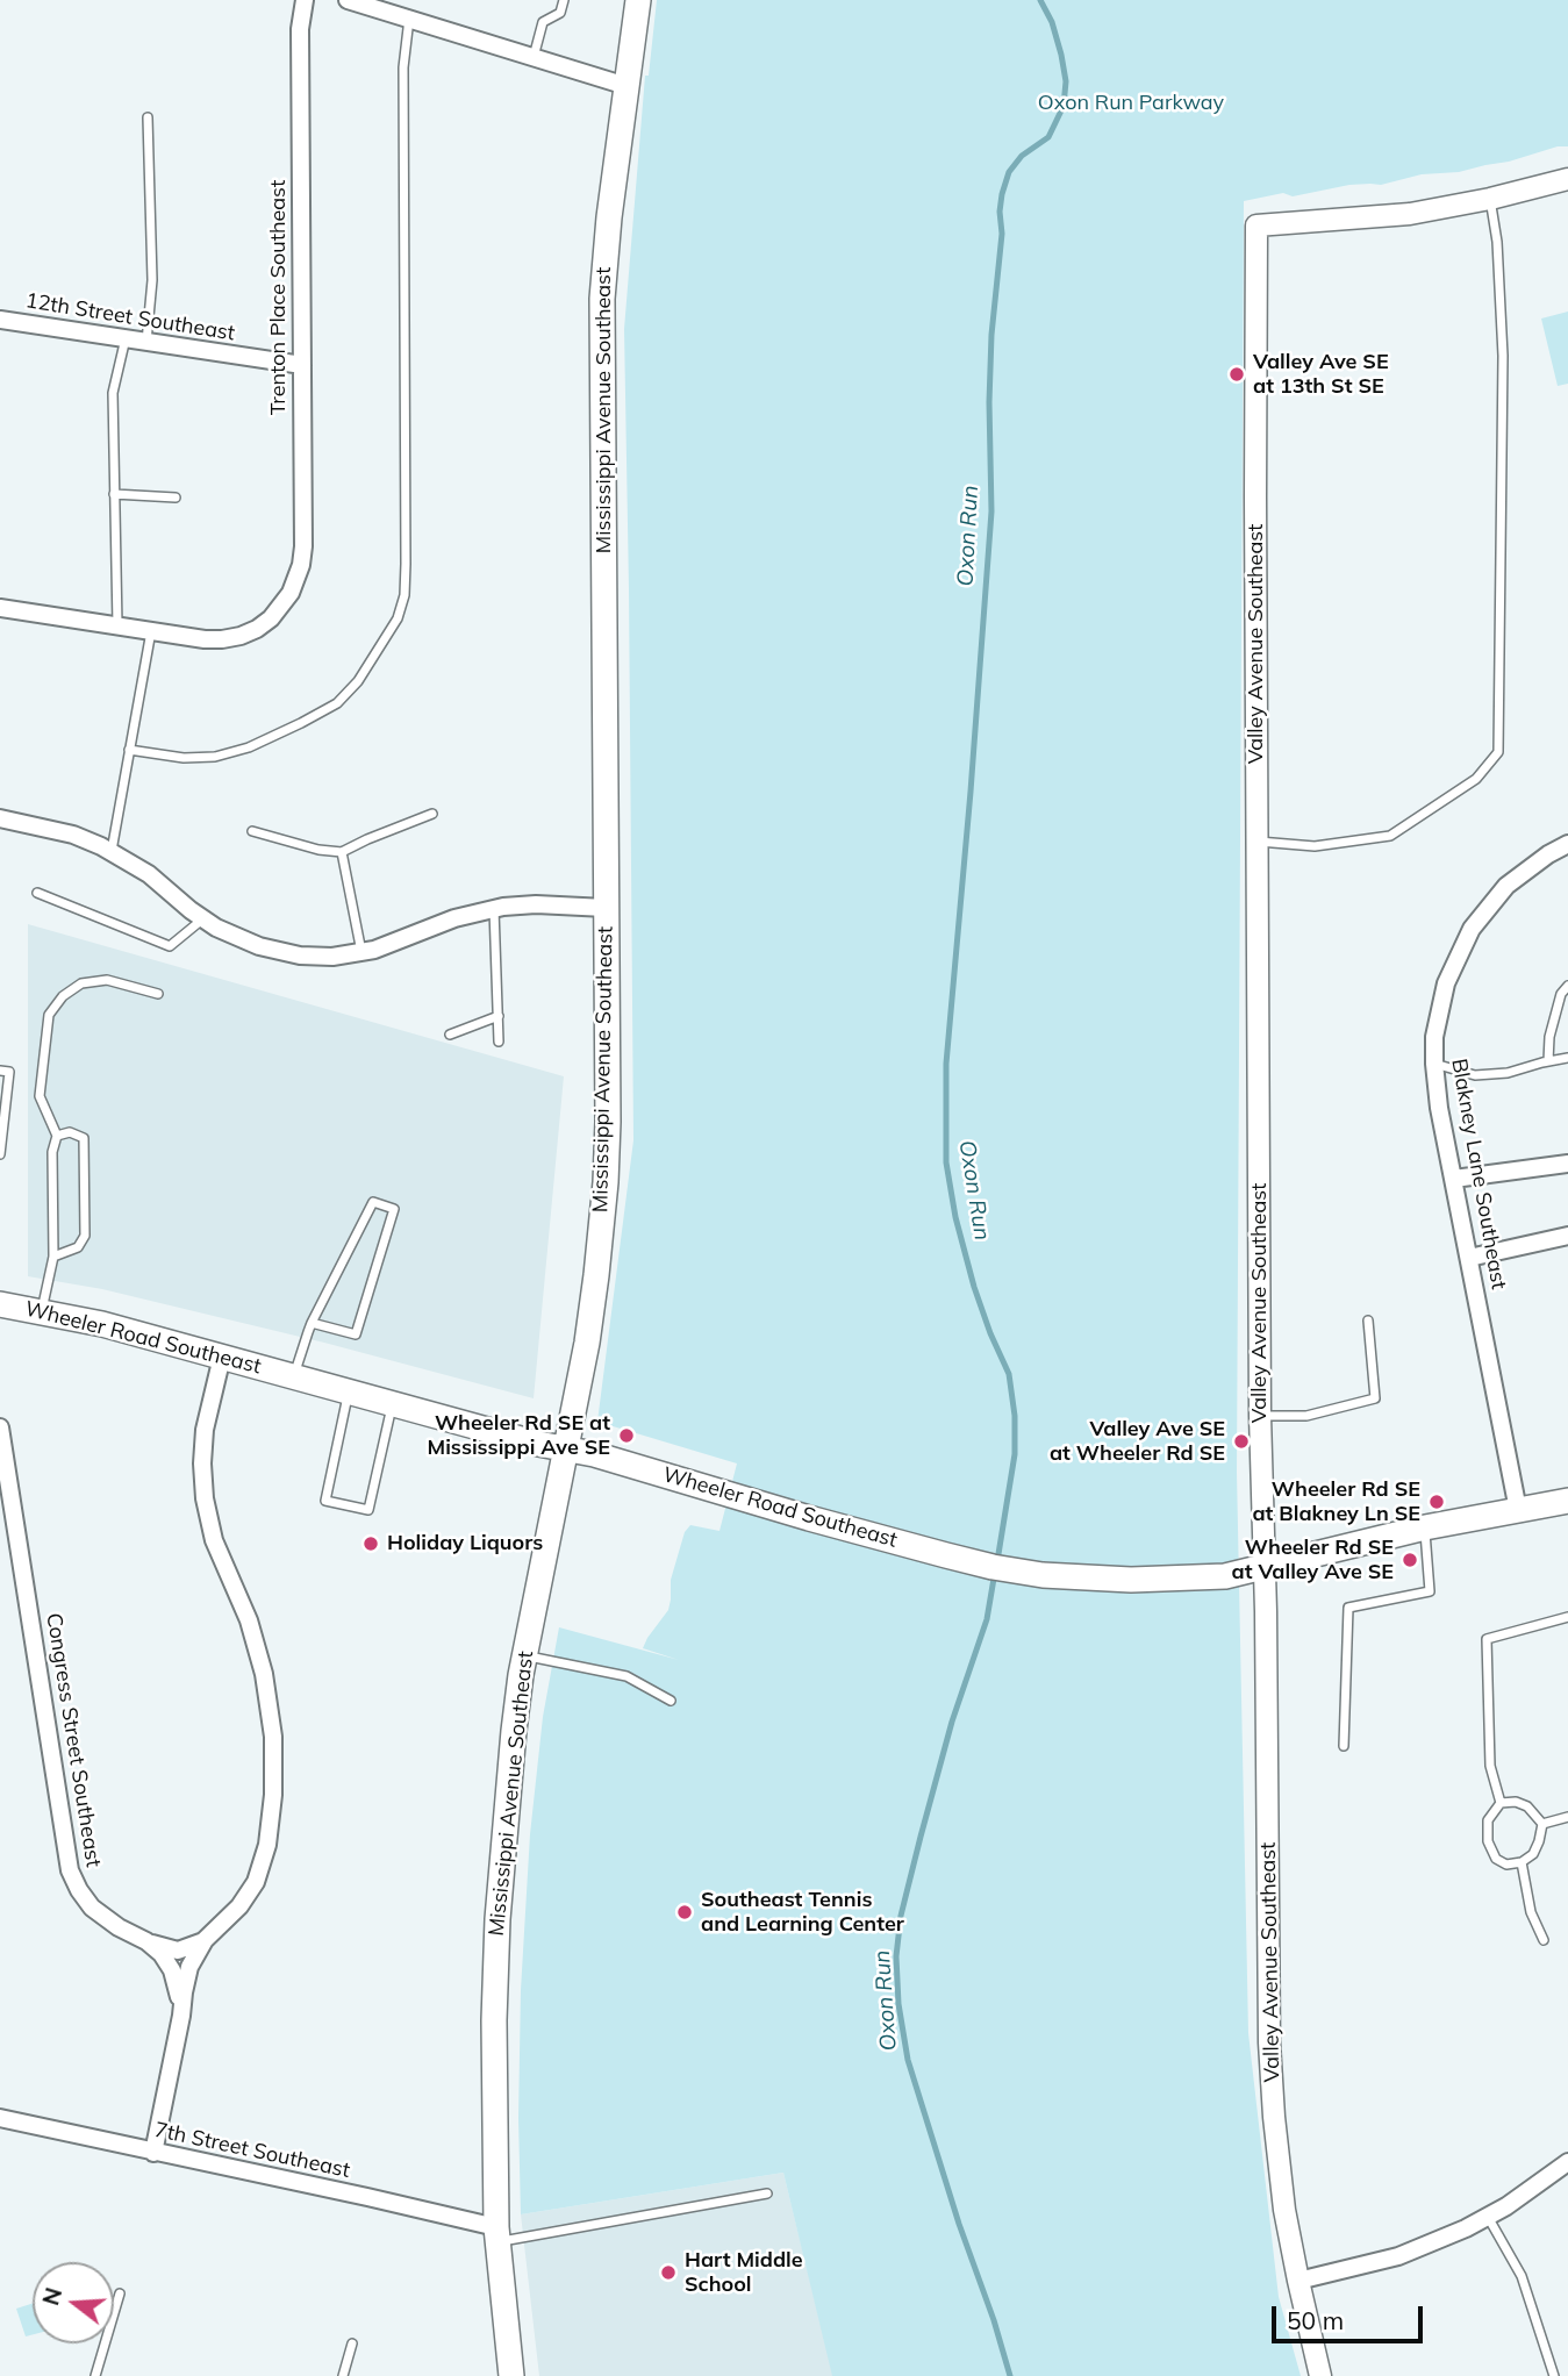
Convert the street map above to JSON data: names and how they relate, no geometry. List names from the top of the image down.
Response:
{
  "streets": {
    "main road": ["Mississippi Avenue Southeast", "Wheeler Road Southeast"],
    "street": [
      "Trenton Place Southeast",
      "12th Street Southeast",
      "Valley Avenue Southeast",
      "Blakney Lane Southeast",
      "Congress Street Southeast",
      "7th Street Southeast"
    ]
  },
  "crossings": [
    ["Trenton Place Southeast", "12th Street Southeast"],
    ["Mississippi Avenue Southeast", "Wheeler Road Southeast"],
    ["Mississippi Avenue Southeast", "7th Street Southeast"],
    ["Valley Avenue Southeast", "Wheeler Road Southeast"],
    ["Blakney Lane Southeast", "Wheeler Road Southeast"]
  ],
  "water": ["Oxon Run"],
  "parks": ["Oxon Run Parkway"],
  "places": [
    "Valley Ave SE at 13th St SE",
    "Wheeler Rd SE at Mississippi Ave SE",
    "Valley Ave SE at Wheeler Rd SE",
    "Wheeler Rd SE at Blakney Ln SE",
    "Holiday Liquors",
    "Wheeler Rd SE at Valley Ave SE",
    "Southeast Tennis and Learning Center",
    "Hart Middle School"
  ],
  "scale_bar": "50 m",
  "north": "left"
}
